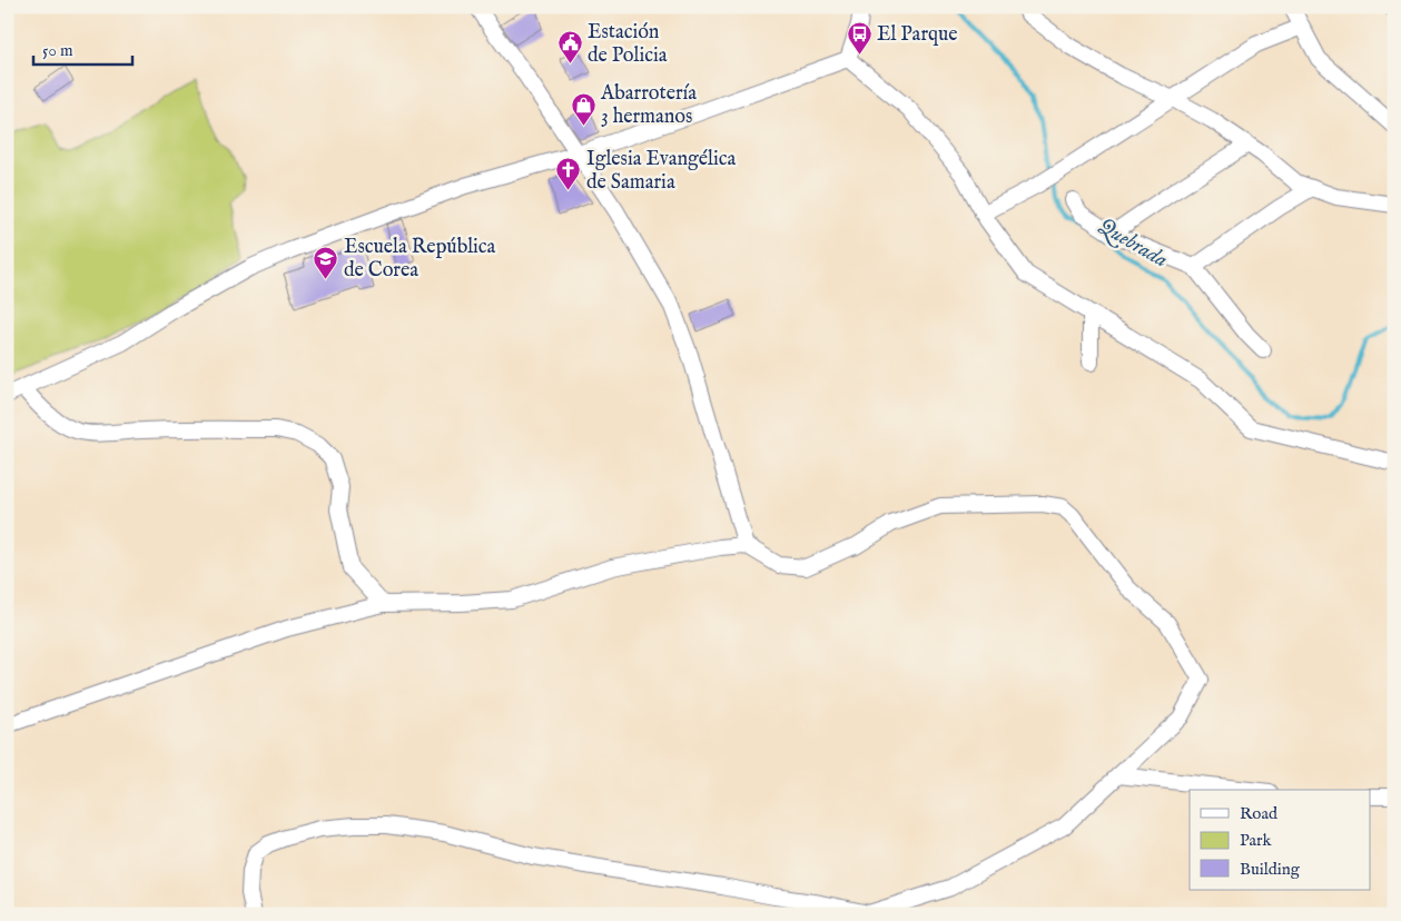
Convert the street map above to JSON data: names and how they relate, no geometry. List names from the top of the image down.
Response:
{
  "water": ["Quebrada"],
  "places": {
    "bus stop": ["El Parque"],
    "public building": ["Estación de Policia"],
    "shop": ["Abarrotería 3 hermanos"],
    "church": ["Iglesia Evangélica de Samaria"],
    "school or university": ["Escuela República de Corea"]
  },
  "legend": ["Road", "Park", "Building"],
  "scale_bar": "50 m"
}
